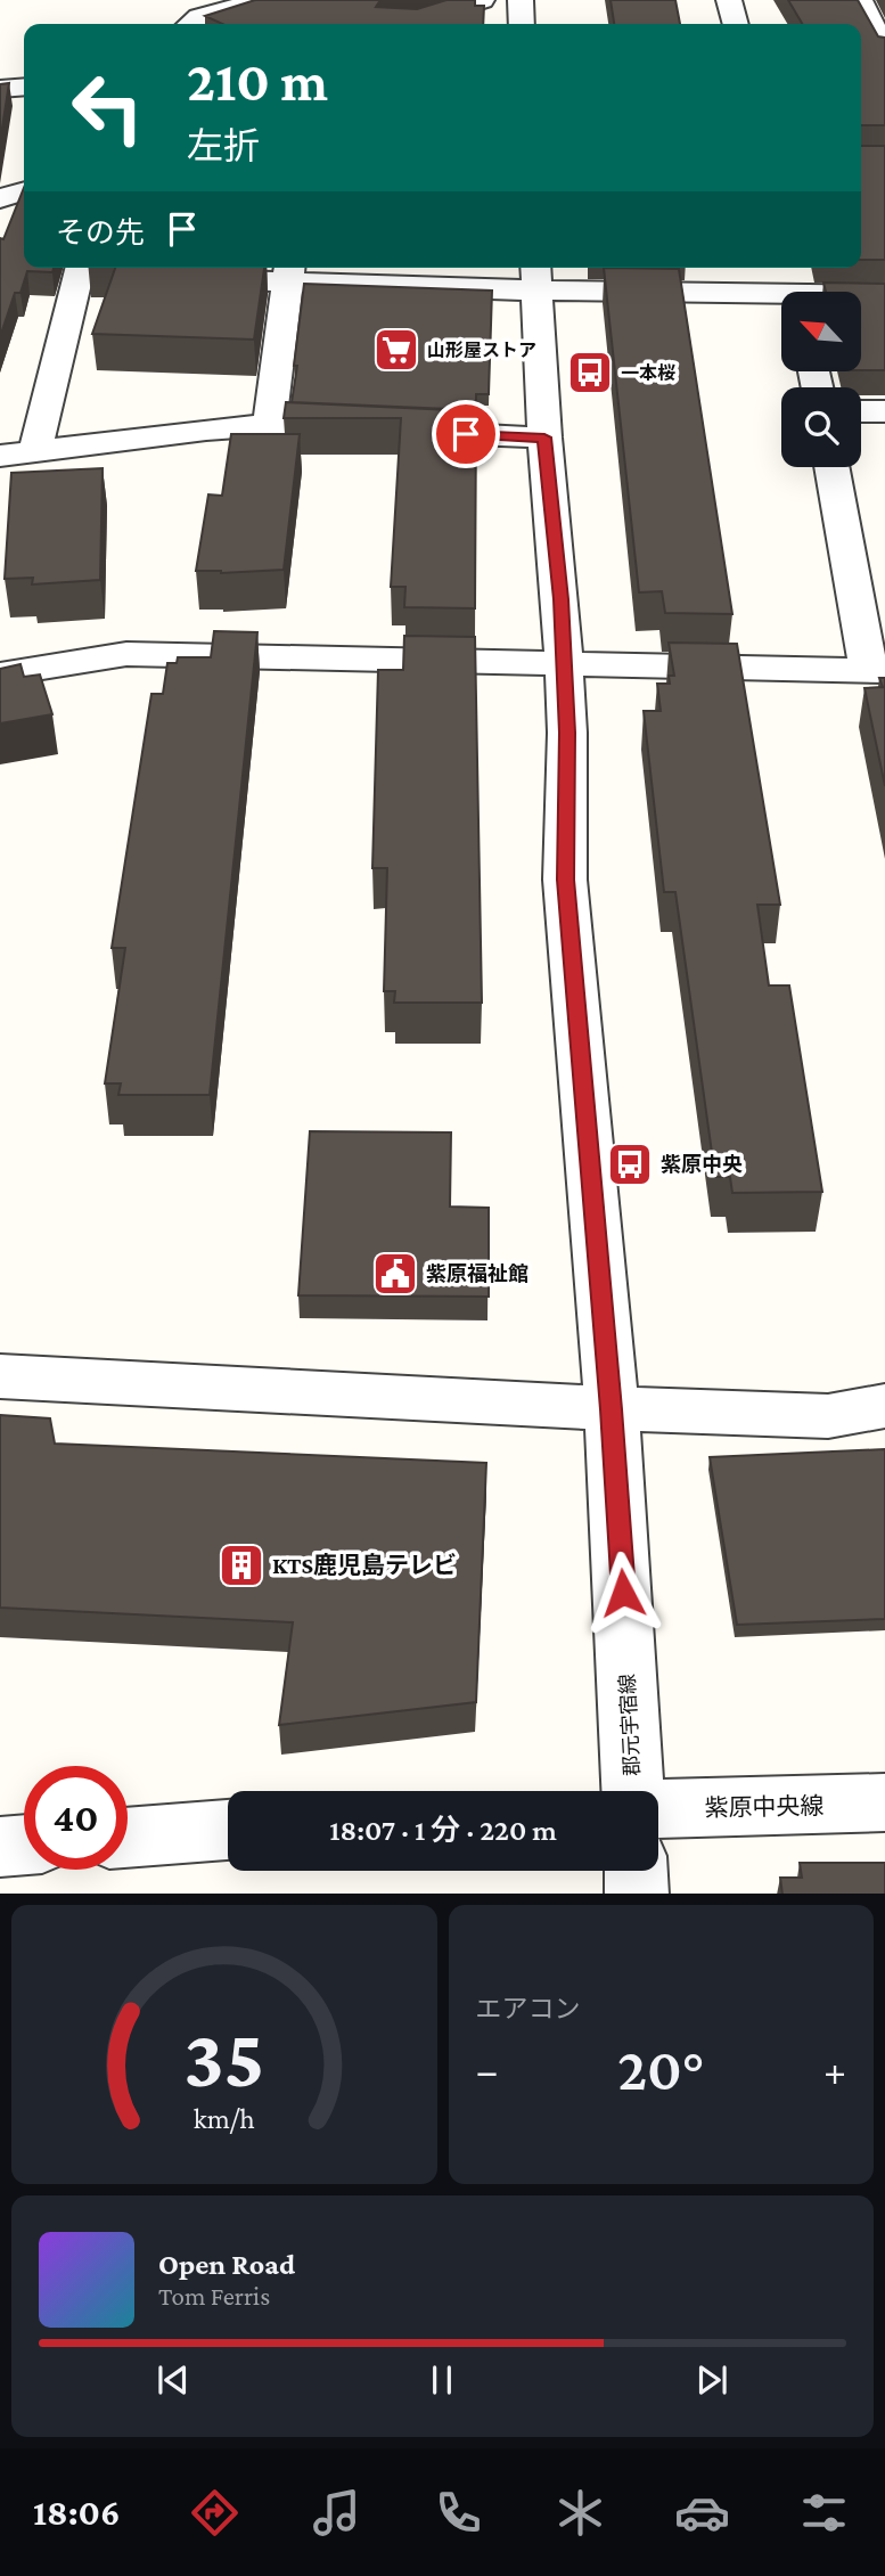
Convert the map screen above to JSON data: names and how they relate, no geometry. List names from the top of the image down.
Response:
{
  "streets": {
    "street": ["郡元宇宿線", "紫原中央線"]
  },
  "places": {
    "supermarket": ["山形屋ストア"],
    "bus stop": ["一本桜", "紫原中央"],
    "public building": ["紫原福祉館"],
    "building": ["KTS鹿児島テレビ"]
  },
  "north": "top left",
  "page": {
    "turn": ["210 m", "左折"],
    "then": "その先",
    "limit": "40",
    "trip": "18:07 · 1 分 · 220 m",
    "tile": "エアコン",
    "heat": ["−", "20°", "+"],
    "song": ["Open Road", "Tom Ferris"],
    "tabs": "18:06",
    "gauge": ["35", "km/h"]
  }
}
